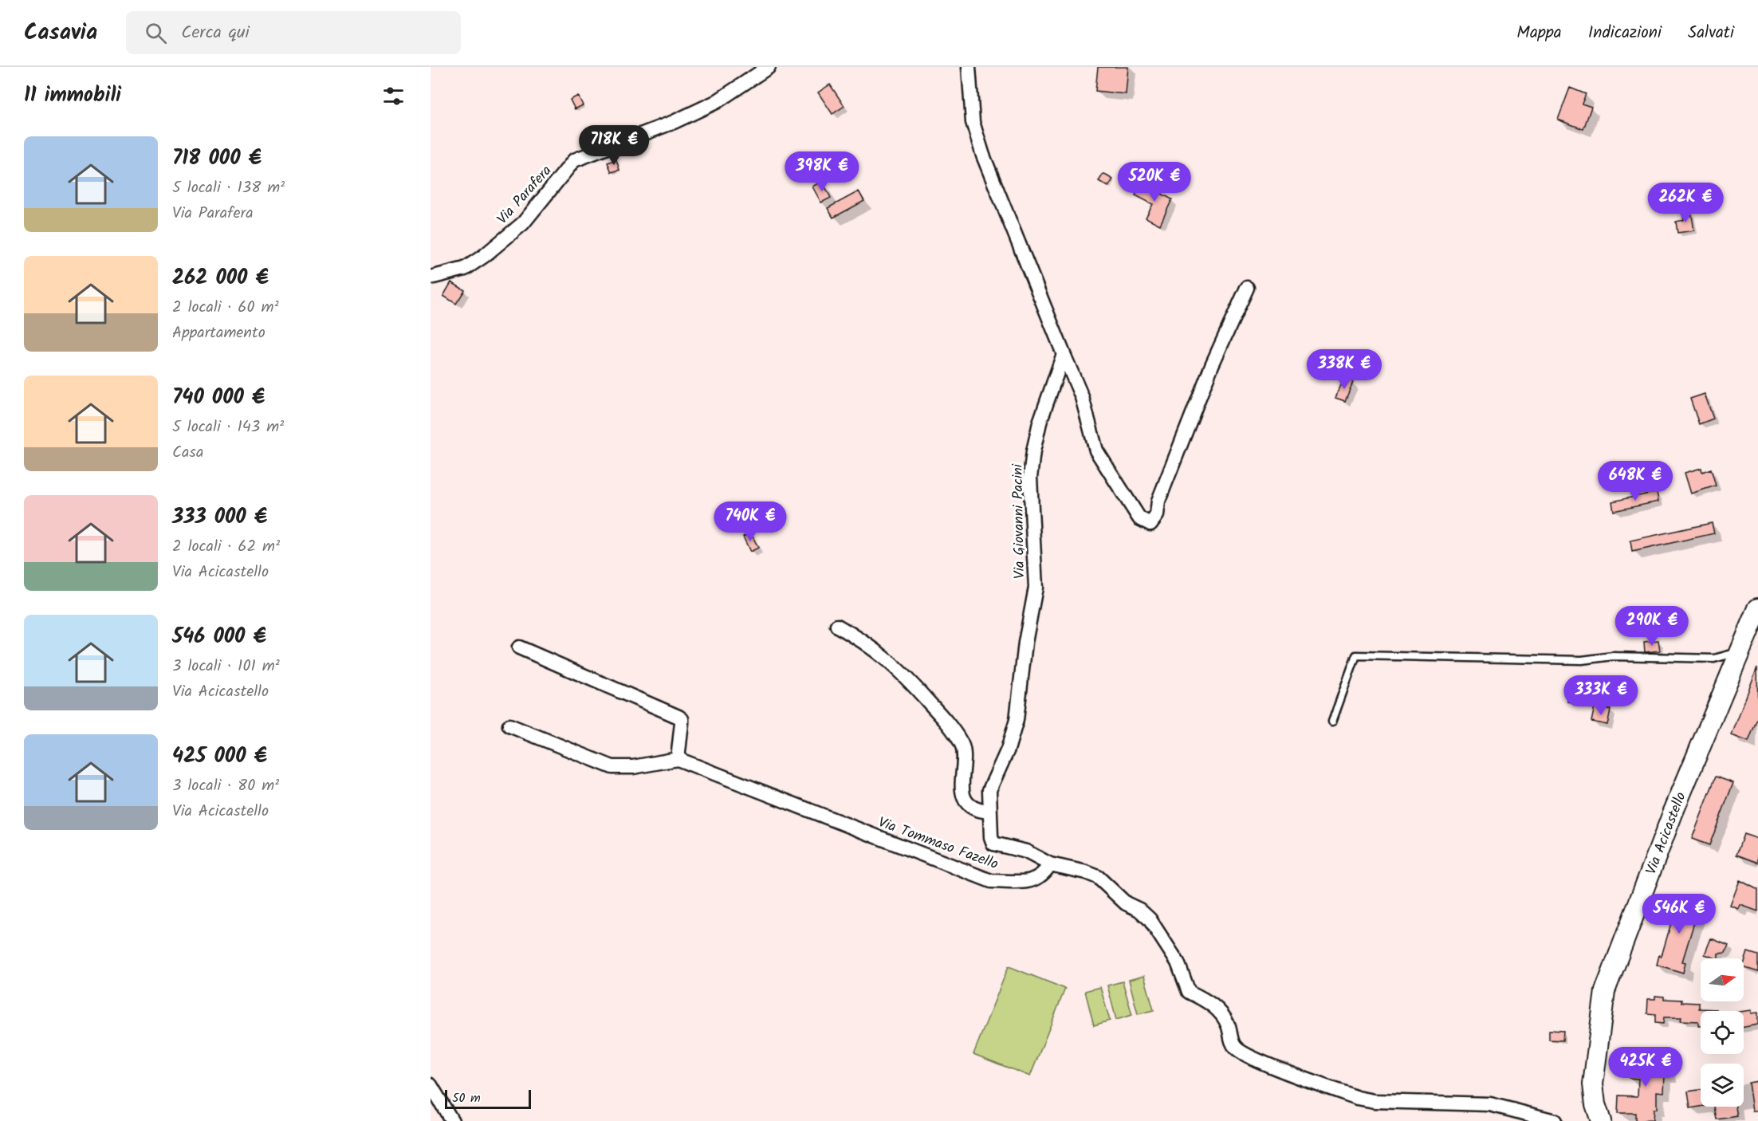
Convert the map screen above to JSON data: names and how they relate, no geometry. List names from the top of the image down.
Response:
{
  "streets": {
    "main road": ["Via Acicastello"],
    "street": ["Via Parafera", "Via Giovanni Pacini", "Via Tommaso Fazello"]
  },
  "crossings": [
    ["Via Giovanni Pacini", "Via Tommaso Fazello"]
  ],
  "scale_bar": "50 m",
  "north": "right",
  "page": {
    "header": "Casavia",
    "search": "Cerca qui",
    "nav": ["Mappa", "Indicazioni", "Salvati"],
    "heading": "11 immobili",
    "list": [
      {
        "name": "718 000 €",
        "note": "5 locali · 138 m² · Via Parafera"
      },
      {
        "name": "262 000 €",
        "note": "2 locali · 60 m² · Appartamento"
      },
      {
        "name": "740 000 €",
        "note": "5 locali · 143 m² · Casa"
      },
      {
        "name": "333 000 €",
        "note": "2 locali · 62 m² · Via Acicastello"
      },
      {
        "name": "546 000 €",
        "note": "3 locali · 101 m² · Via Acicastello"
      },
      {
        "name": "425 000 €",
        "note": "3 locali · 80 m² · Via Acicastello"
      }
    ],
    "price": [
      "718K €",
      "398K €",
      "520K €",
      "262K €",
      "338K €",
      "648K €",
      "740K €",
      "290K €",
      "333K €",
      "546K €",
      "425K €"
    ],
    "scale": "50 m"
  }
}
